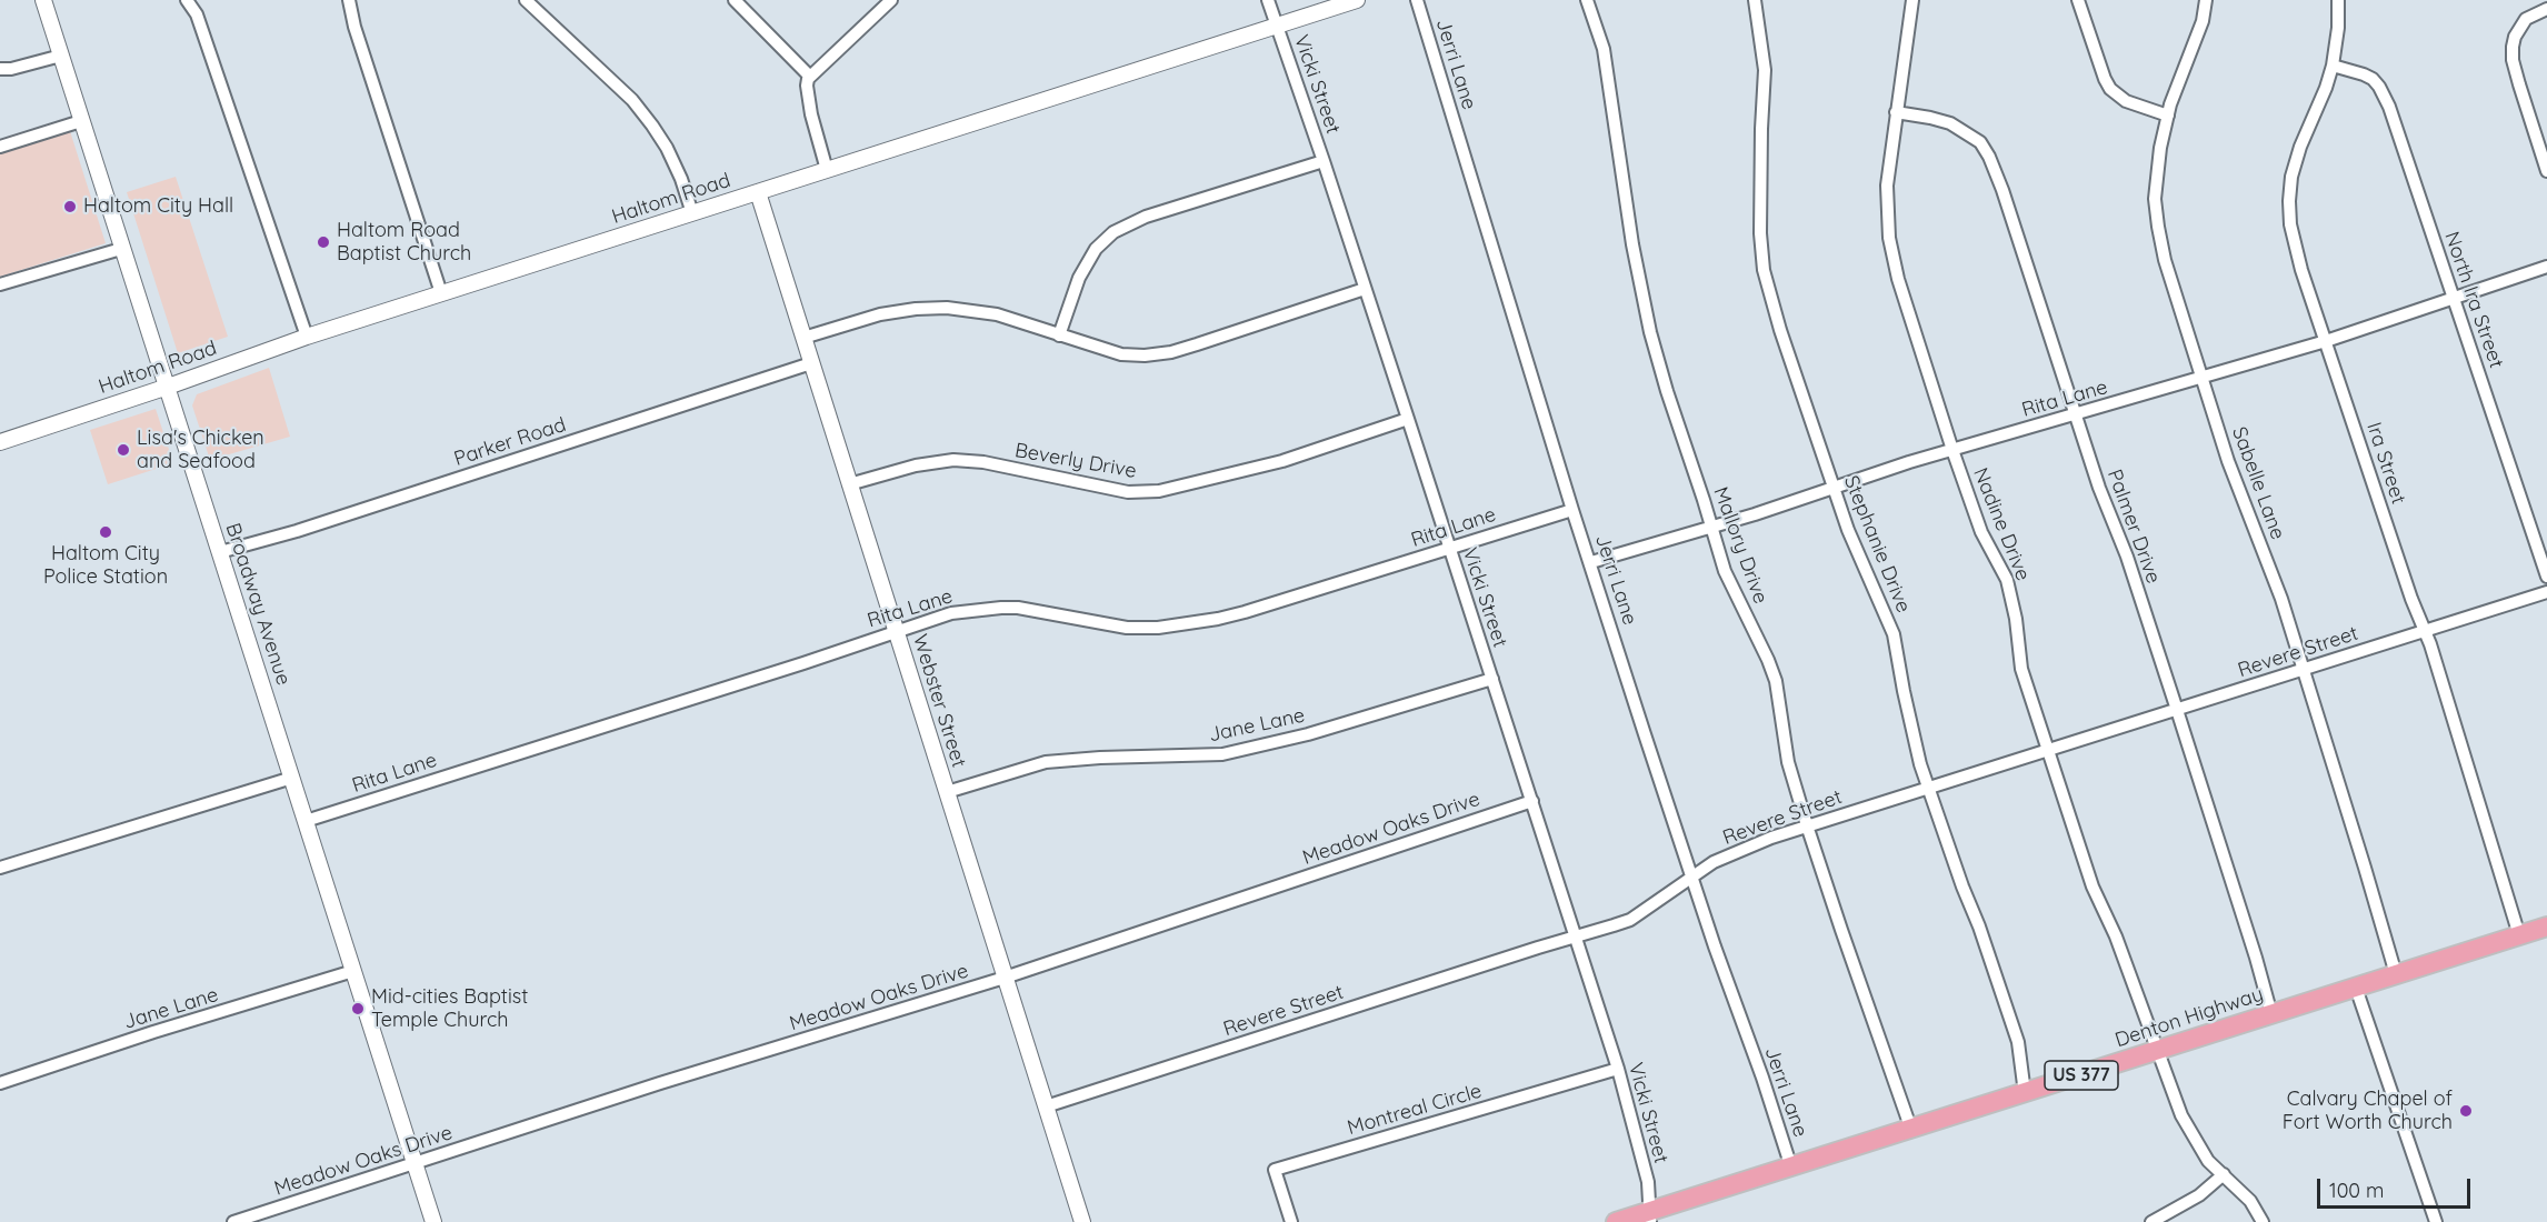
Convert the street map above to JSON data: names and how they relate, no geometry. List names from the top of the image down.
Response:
{
  "streets": {
    "main road": [
      "Haltom Road",
      "Broadway Avenue",
      "Webster Street",
      "Denton Highway",
      "US 377"
    ],
    "street": [
      "Jerri Lane",
      "Vicki Street",
      "North Ira Street",
      "Rita Lane",
      "Parker Road",
      "Beverly Drive",
      "Ira Street",
      "Sabelle Lane",
      "Nadine Drive",
      "Palmer Drive",
      "Stephanie Drive",
      "Mallory Drive",
      "Revere Street",
      "Jane Lane",
      "Meadow Oaks Drive",
      "Montreal Circle"
    ]
  },
  "crossings": [
    ["Jerri Lane", "Rita Lane"],
    ["Jerri Lane", "Revere Street"],
    ["Jerri Lane", "Denton Highway"],
    ["Vicki Street", "Haltom Road"],
    ["Vicki Street", "Rita Lane"],
    ["Vicki Street", "Beverly Drive"],
    ["Vicki Street", "Revere Street"],
    ["Vicki Street", "Jane Lane"],
    ["Vicki Street", "Meadow Oaks Drive"],
    ["Vicki Street", "Denton Highway"],
    ["Vicki Street", "Montreal Circle"],
    ["Haltom Road", "Broadway Avenue"],
    ["Haltom Road", "Webster Street"],
    ["North Ira Street", "Rita Lane"],
    ["North Ira Street", "Ira Street"],
    ["Rita Lane", "Ira Street"],
    ["Rita Lane", "Sabelle Lane"],
    ["Rita Lane", "Nadine Drive"],
    ["Rita Lane", "Palmer Drive"],
    ["Rita Lane", "Stephanie Drive"],
    ["Rita Lane", "Mallory Drive"],
    ["Rita Lane", "Broadway Avenue"],
    ["Rita Lane", "Webster Street"],
    ["Parker Road", "Broadway Avenue"],
    ["Parker Road", "Webster Street"],
    ["Beverly Drive", "Webster Street"],
    ["Ira Street", "Revere Street"],
    ["Ira Street", "Denton Highway"],
    ["Sabelle Lane", "Revere Street"],
    ["Sabelle Lane", "Denton Highway"],
    ["Nadine Drive", "Palmer Drive"],
    ["Nadine Drive", "Revere Street"],
    ["Nadine Drive", "Denton Highway"],
    ["Palmer Drive", "Revere Street"],
    ["Palmer Drive", "Denton Highway"],
    ["Stephanie Drive", "Revere Street"],
    ["Stephanie Drive", "Denton Highway"],
    ["Mallory Drive", "Revere Street"],
    ["Mallory Drive", "Denton Highway"],
    ["Broadway Avenue", "Jane Lane"],
    ["Broadway Avenue", "Meadow Oaks Drive"],
    ["Revere Street", "Webster Street"],
    ["Webster Street", "Jane Lane"],
    ["Webster Street", "Meadow Oaks Drive"]
  ],
  "places": [
    "Haltom City Hall",
    "Haltom Road Baptist Church",
    "Lisa's Chicken and Seafood",
    "Haltom City Police Station",
    "Mid-cities Baptist Temple Church",
    "Calvary Chapel of Fort Worth Church"
  ],
  "scale_bar": "100 m"
}
